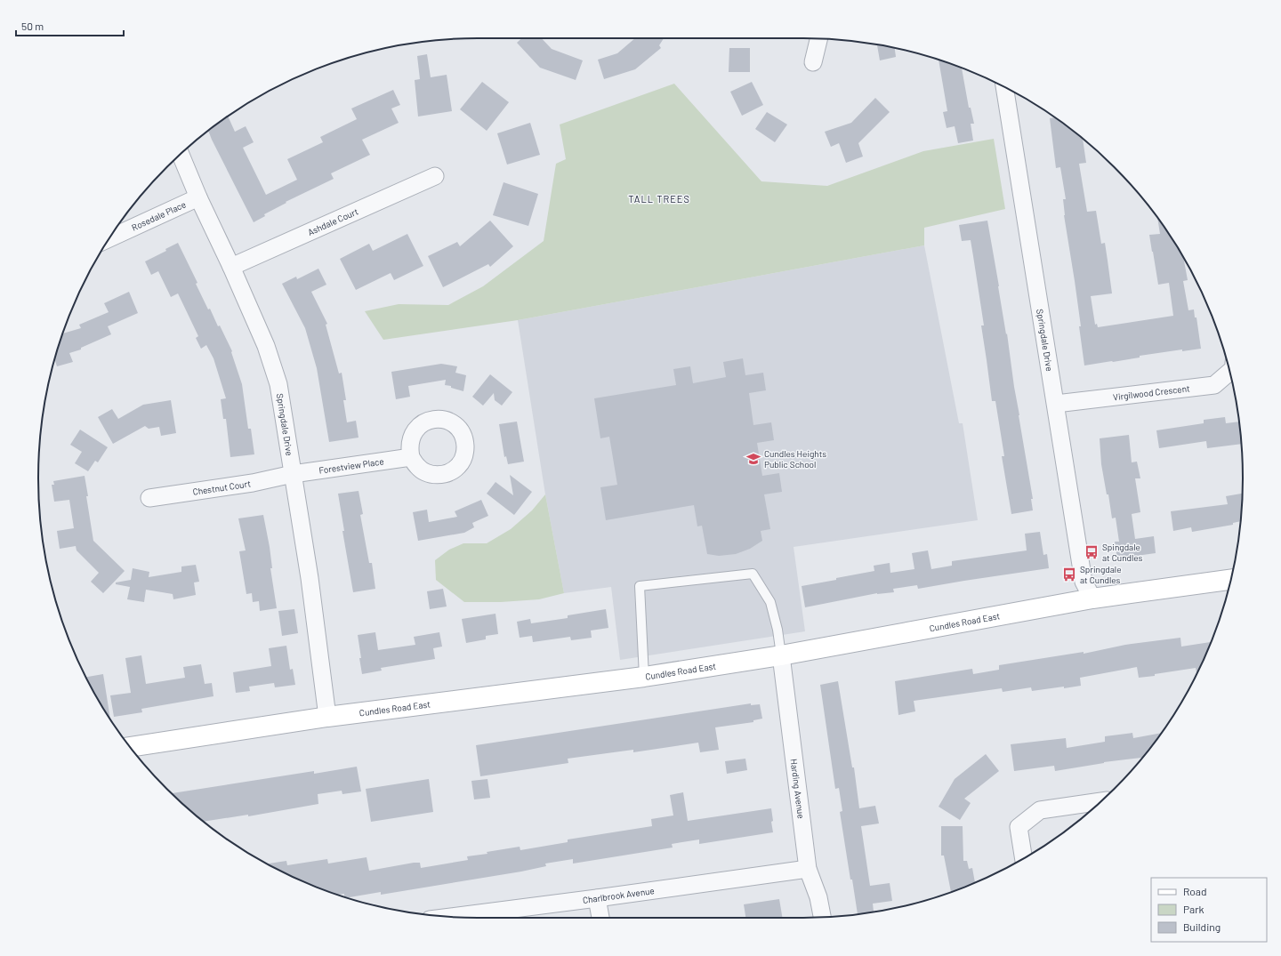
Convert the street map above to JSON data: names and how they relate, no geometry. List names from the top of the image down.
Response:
{
  "streets": {
    "main road": ["Cundles Road East"],
    "street": [
      "Rosedale Place",
      "Ashdale Court",
      "Springdale Drive",
      "Virgilwood Crescent",
      "Forestview Place",
      "Chestnut Court",
      "Harding Avenue",
      "Charlbrook Avenue"
    ]
  },
  "crossings": [
    ["Rosedale Place", "Springdale Drive"],
    ["Ashdale Court", "Springdale Drive"],
    ["Springdale Drive", "Virgilwood Crescent"],
    ["Springdale Drive", "Forestview Place"],
    ["Springdale Drive", "Chestnut Court"],
    ["Springdale Drive", "Cundles Road East"],
    ["Forestview Place", "Chestnut Court"],
    ["Cundles Road East", "Harding Avenue"],
    ["Harding Avenue", "Charlbrook Avenue"]
  ],
  "districts": ["TALL TREES"],
  "places": {
    "school or university": ["Cundles Heights Public School"],
    "bus stop": ["Spingdale at Cundles", "Springdale at Cundles"]
  },
  "legend": ["Road", "Park", "Building"],
  "scale_bar": "50 m"
}
